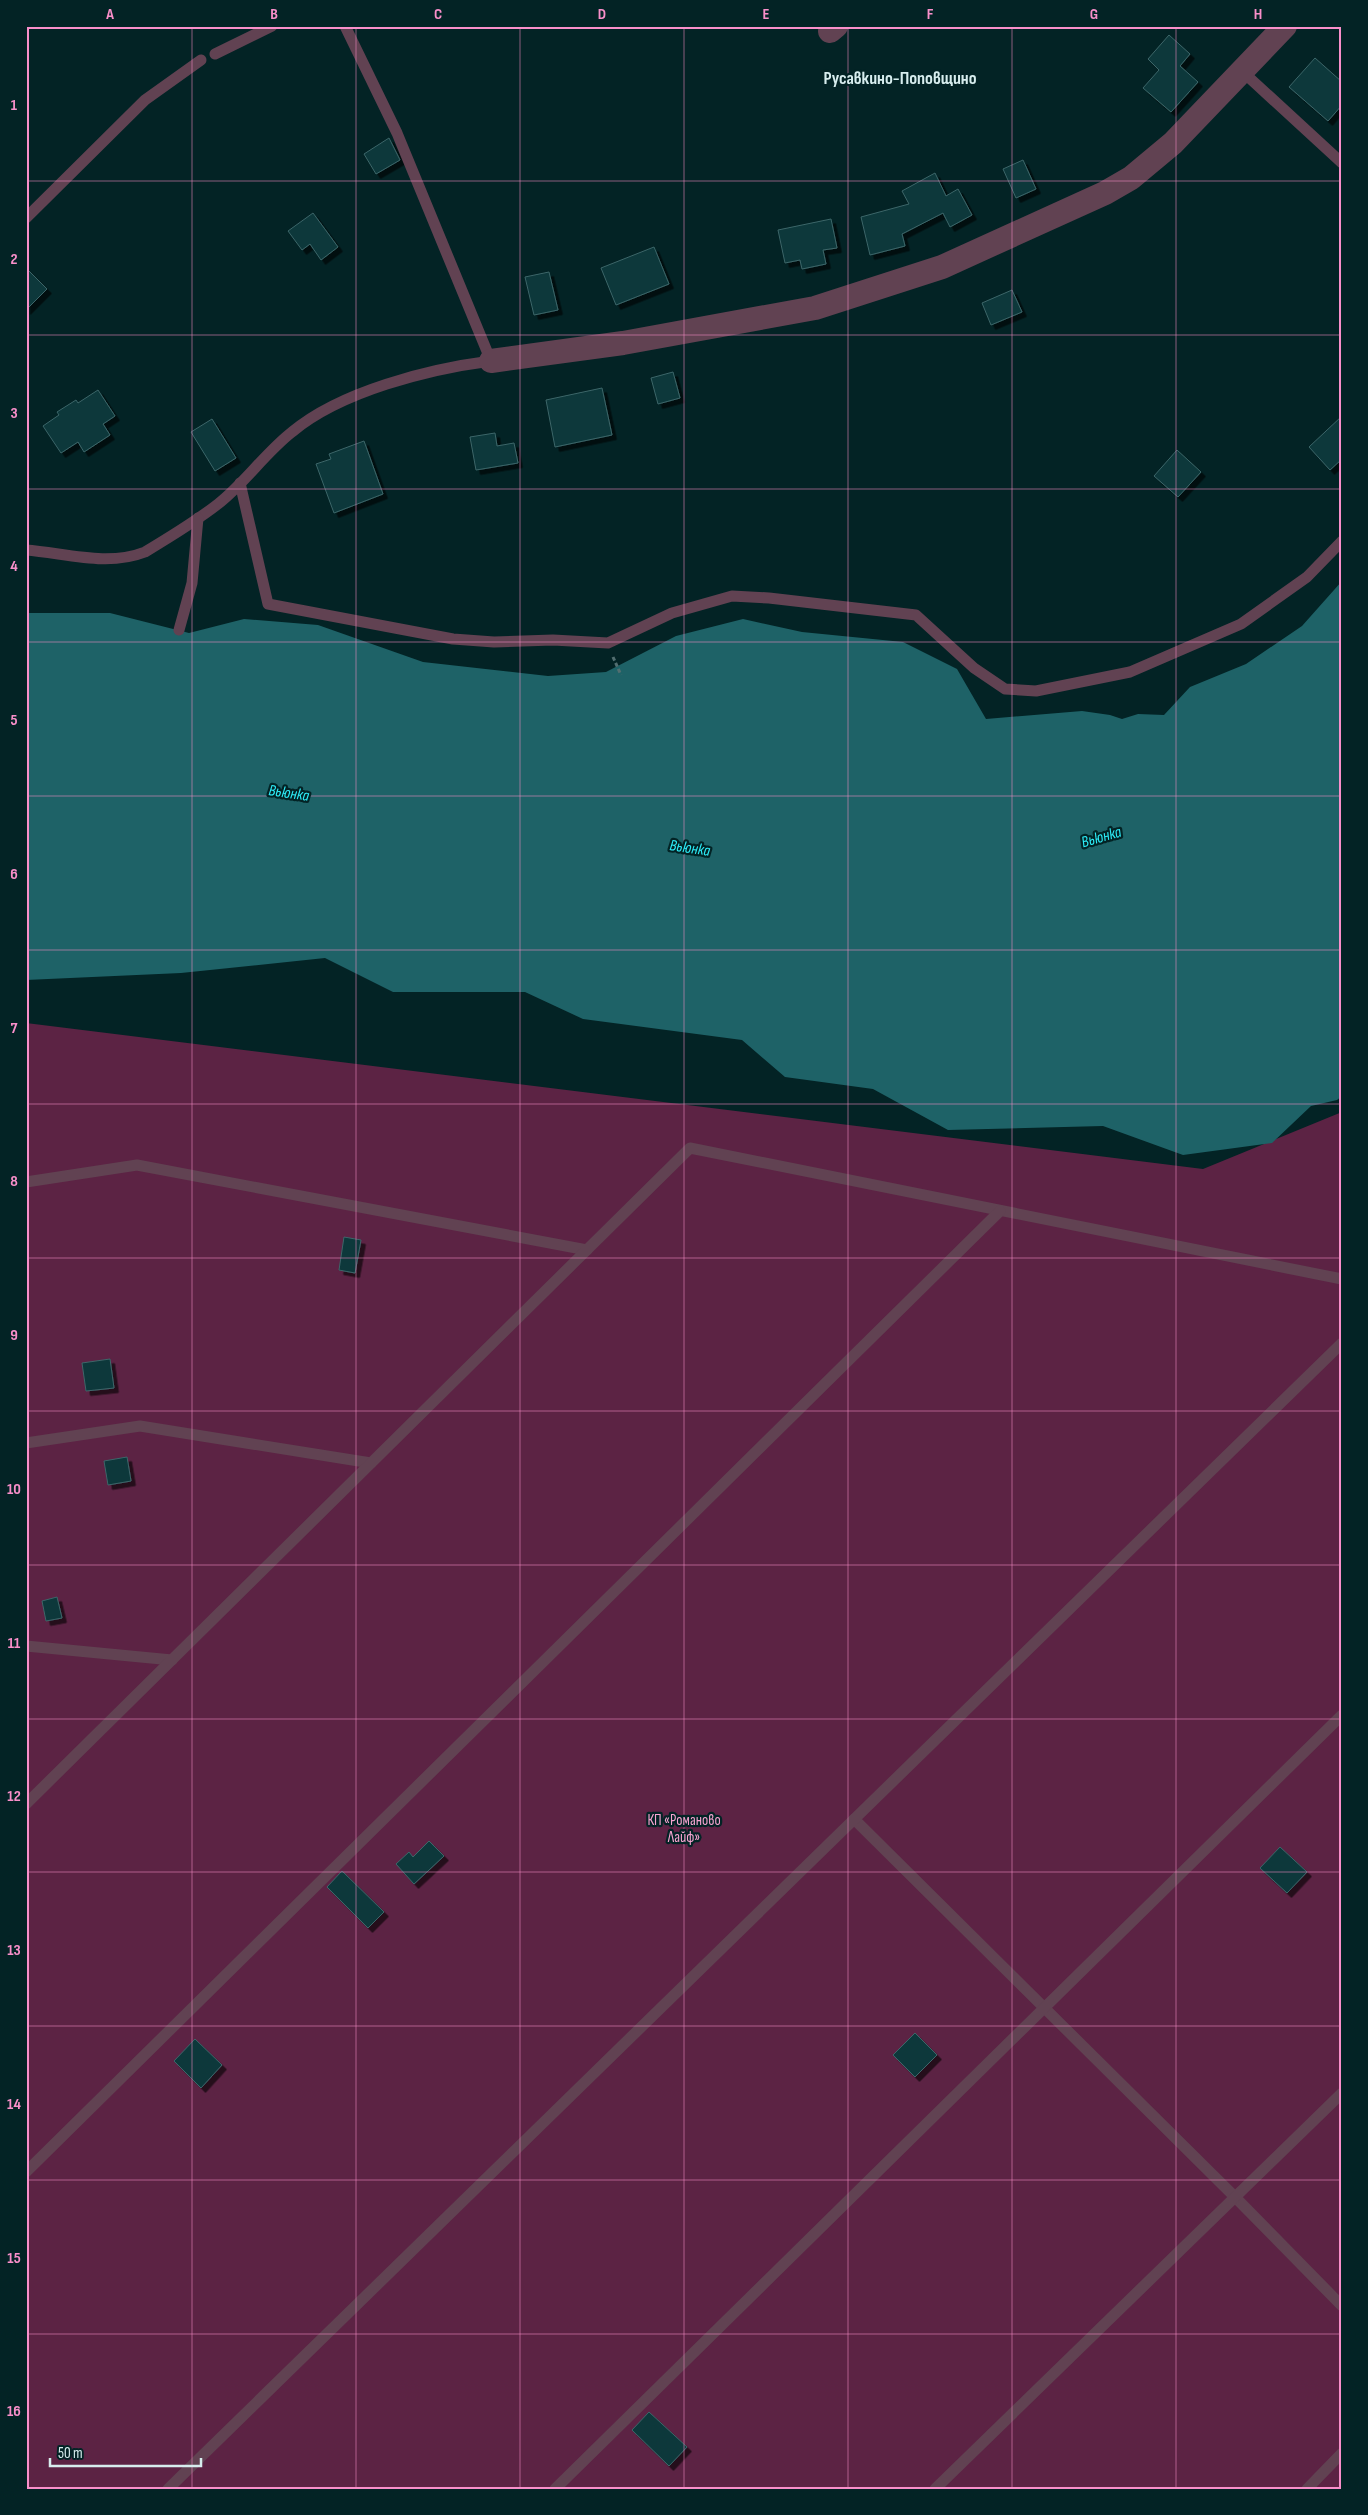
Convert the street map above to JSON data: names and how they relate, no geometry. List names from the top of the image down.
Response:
{
  "districts": ["Русавкино-Поповщино"],
  "water": ["Вьюнка"],
  "parks": ["КП «Романово Лайф»"],
  "scale_bar": "50 m",
  "grid": {
    "columns": [
      "A",
      "B",
      "C",
      "D",
      "E",
      "F",
      "G",
      "H"
    ],
    "rows": [
      "1",
      "2",
      "3",
      "4",
      "5",
      "6",
      "7",
      "8",
      "9",
      "10",
      "11",
      "12",
      "13",
      "14",
      "15",
      "16"
    ]
  }
}
